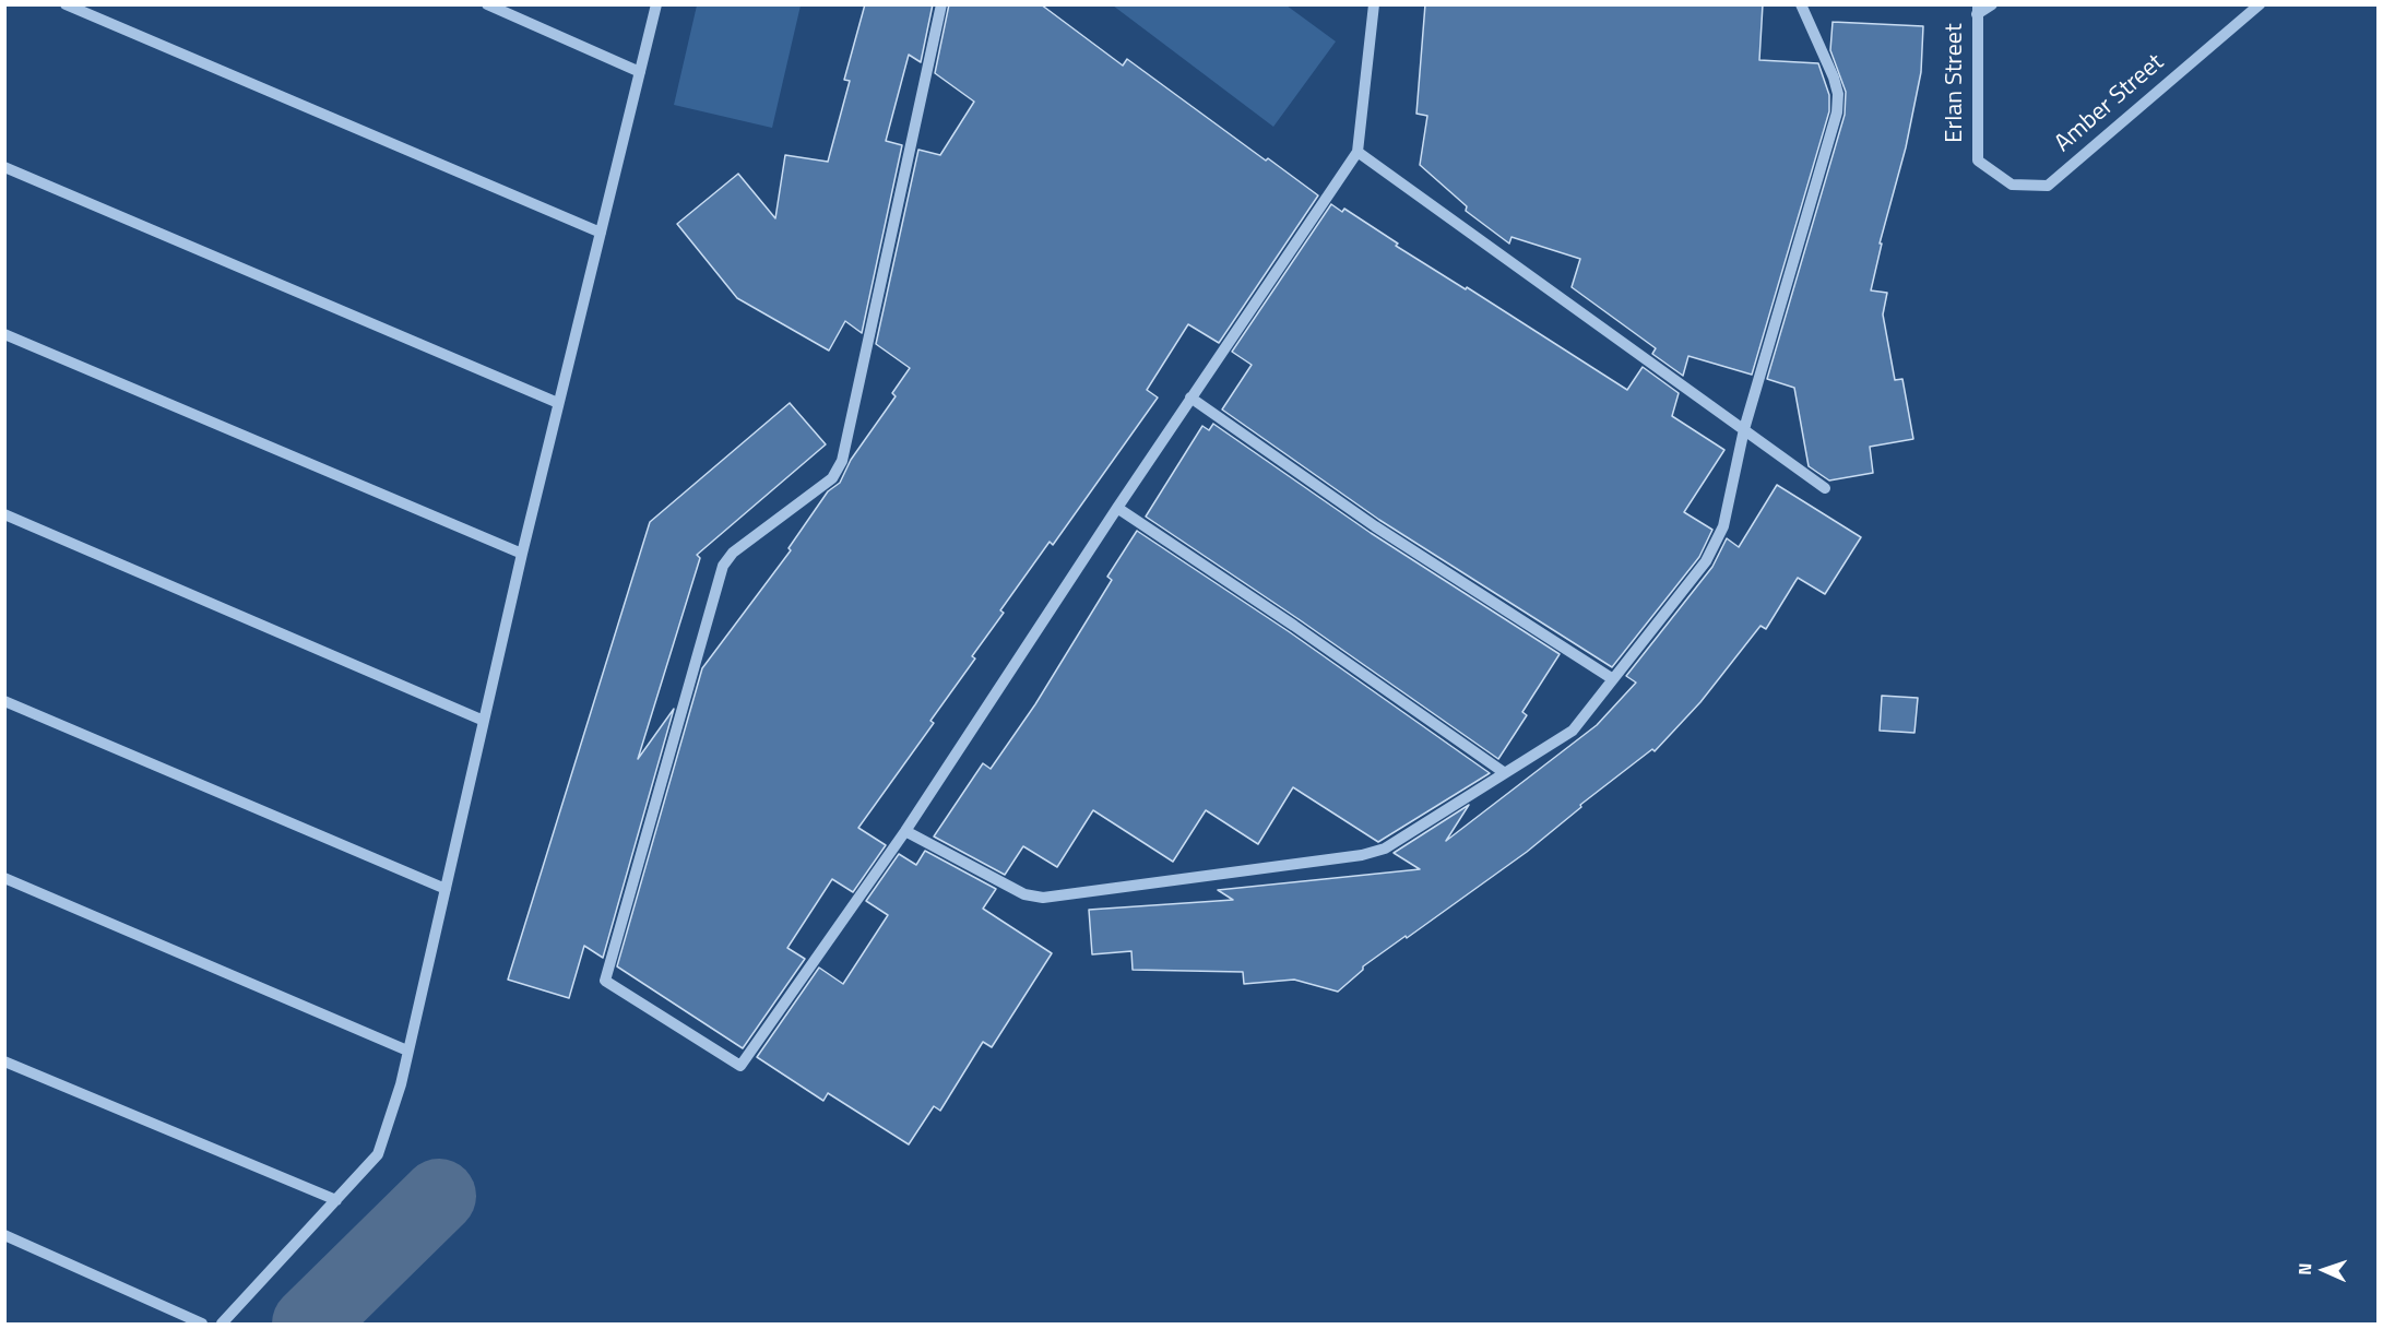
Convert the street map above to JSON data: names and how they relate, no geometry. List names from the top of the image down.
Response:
{
  "streets": {
    "street": ["Erlan Street", "Amber Street"]
  },
  "crossings": [
    ["Erlan Street", "Amber Street"]
  ],
  "north": "left"
}
